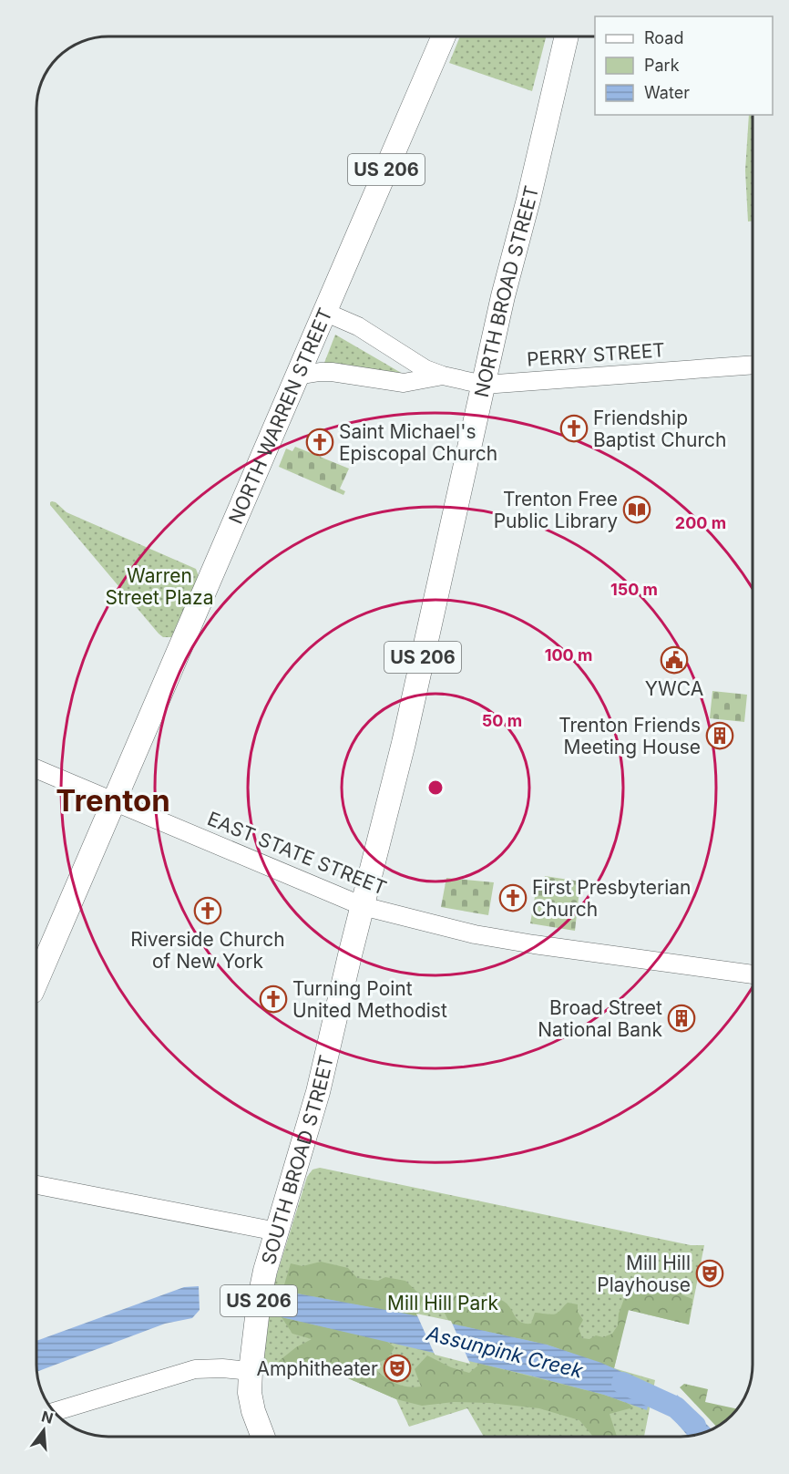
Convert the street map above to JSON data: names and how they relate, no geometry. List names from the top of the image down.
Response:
{
  "streets": {
    "main road": [
      "US 206",
      "NORTH BROAD STREET",
      "NORTH WARREN STREET",
      "SOUTH BROAD STREET"
    ],
    "street": ["PERRY STREET", "EAST STATE STREET"]
  },
  "crossings": [
    ["US 206", "NORTH WARREN STREET"],
    ["US 206", "EAST STATE STREET"],
    ["NORTH BROAD STREET", "PERRY STREET"],
    ["NORTH BROAD STREET", "EAST STATE STREET"],
    ["NORTH BROAD STREET", "SOUTH BROAD STREET"],
    ["PERRY STREET", "NORTH WARREN STREET"],
    ["NORTH WARREN STREET", "EAST STATE STREET"],
    ["EAST STATE STREET", "SOUTH BROAD STREET"]
  ],
  "districts": ["Trenton"],
  "water": ["Assunpink Creek"],
  "parks": ["Warren Street Plaza", "Mill Hill Park"],
  "places": {
    "church": [
      "Friendship Baptist Church",
      "Saint Michael's Episcopal Church",
      "First Presbyterian Church",
      "Riverside Church of New York",
      "Turning Point United Methodist"
    ],
    "library": ["Trenton Free Public Library"],
    "public building": ["YWCA"],
    "building": ["Trenton Friends Meeting House", "Broad Street National Bank"],
    "theatre": ["Mill Hill Playhouse", "Amphitheater"]
  },
  "legend": ["Road", "Park", "Water"],
  "north": "top",
  "rings": [
    "200 m",
    "150 m",
    "100 m",
    "50 m"
  ]
}
